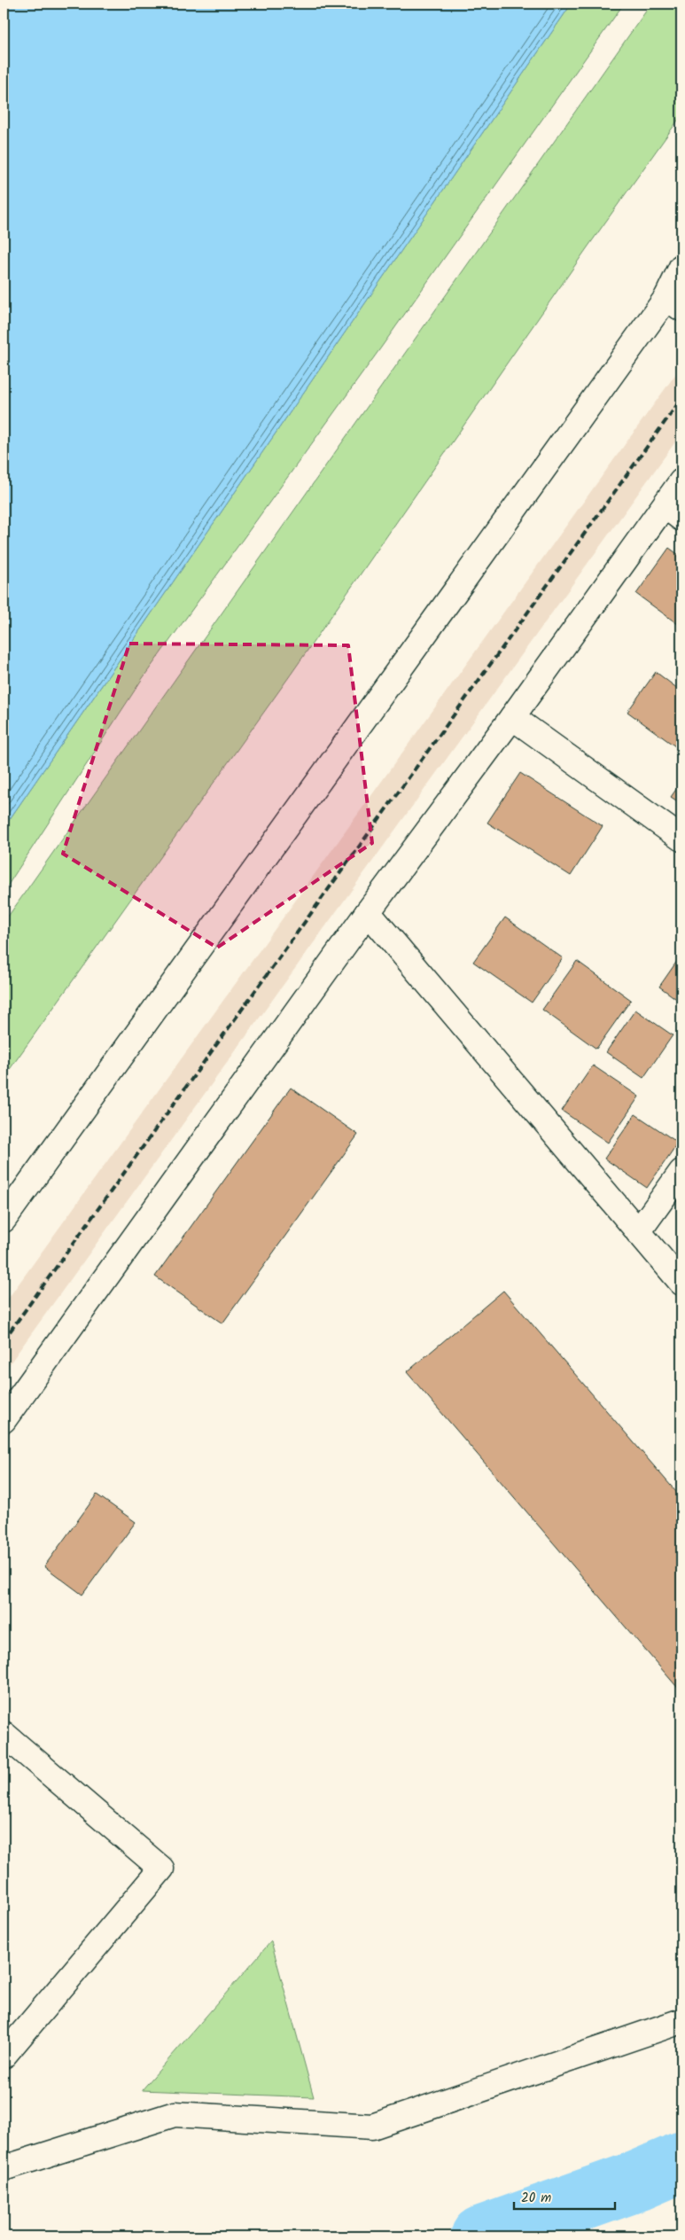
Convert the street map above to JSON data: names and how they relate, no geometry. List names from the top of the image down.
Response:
{
  "scale_bar": "20 m"
}
